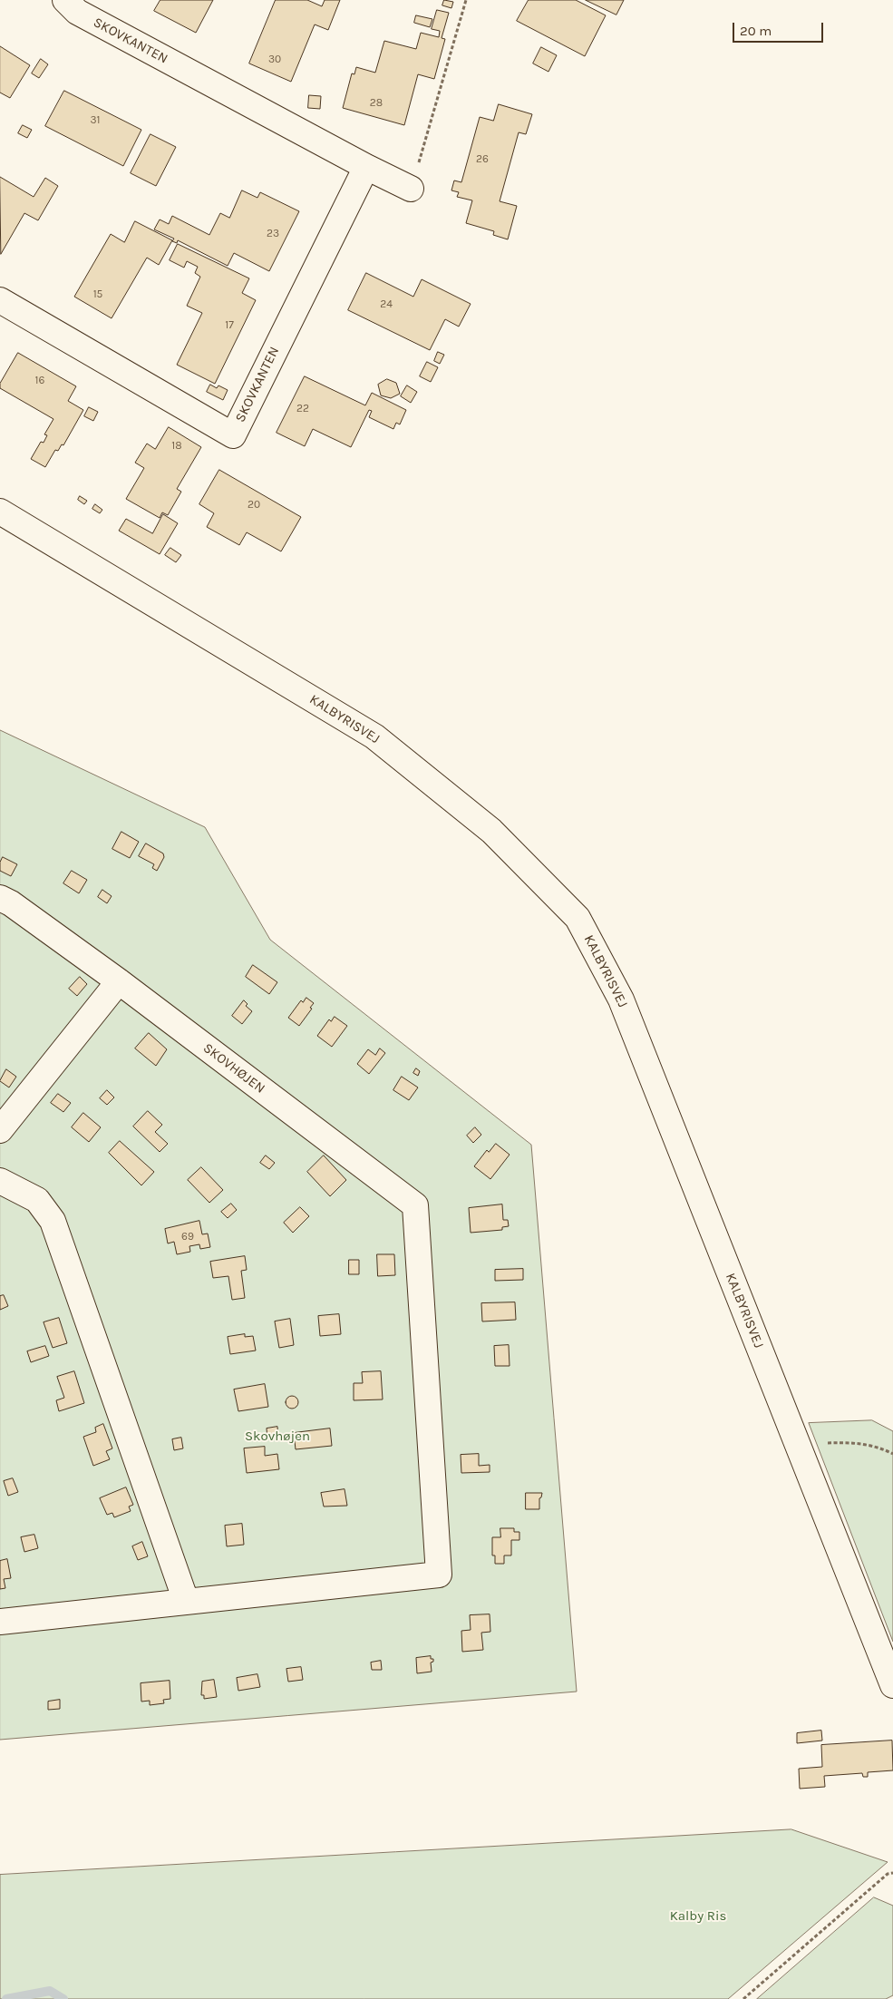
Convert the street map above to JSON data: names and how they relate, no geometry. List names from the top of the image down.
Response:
{
  "streets": {
    "street": ["SKOVKANTEN", "KALBYRISVEJ", "SKOVHØJEN"]
  },
  "parks": ["Skovhøjen", "Kalby Ris"],
  "house_numbers": [
    "30",
    "28",
    "31",
    "26",
    "23",
    "15",
    "24",
    "17",
    "16",
    "22",
    "18",
    "20",
    "69"
  ],
  "scale_bar": "20 m"
}
